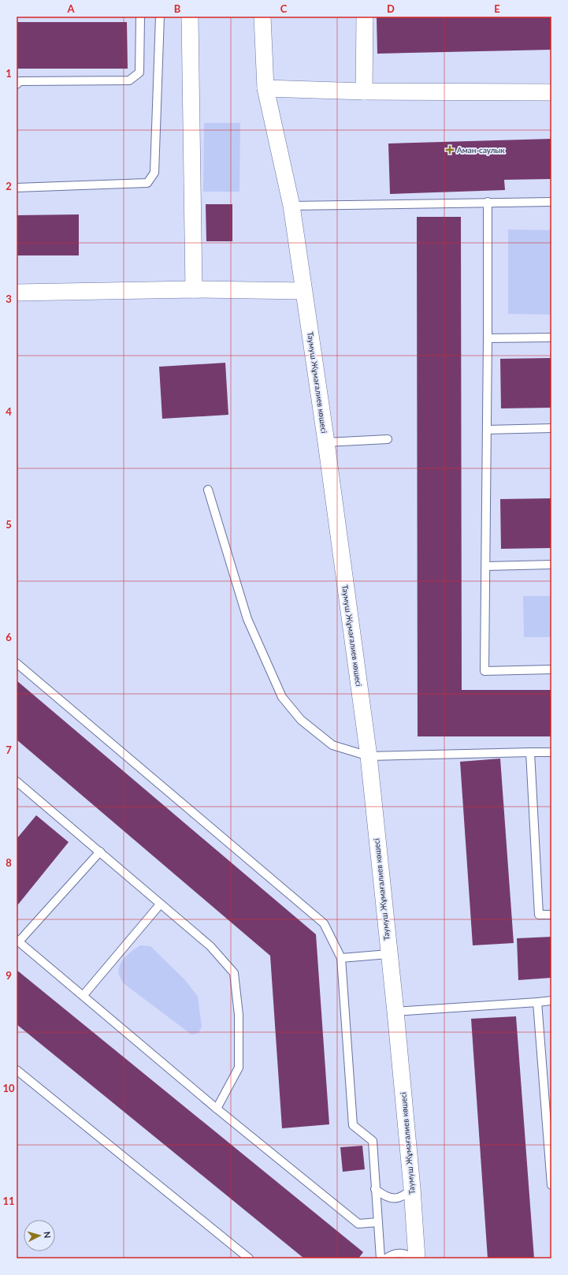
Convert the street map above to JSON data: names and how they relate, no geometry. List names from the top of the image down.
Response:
{
  "streets": {
    "street": ["Таумуш Жұмағалиев көшесі"]
  },
  "places": {
    "health": ["Аман-саулык"]
  },
  "north": "right",
  "grid": {
    "columns": [
      "A",
      "B",
      "C",
      "D",
      "E"
    ],
    "rows": [
      "1",
      "2",
      "3",
      "4",
      "5",
      "6",
      "7",
      "8",
      "9",
      "10",
      "11"
    ]
  }
}
